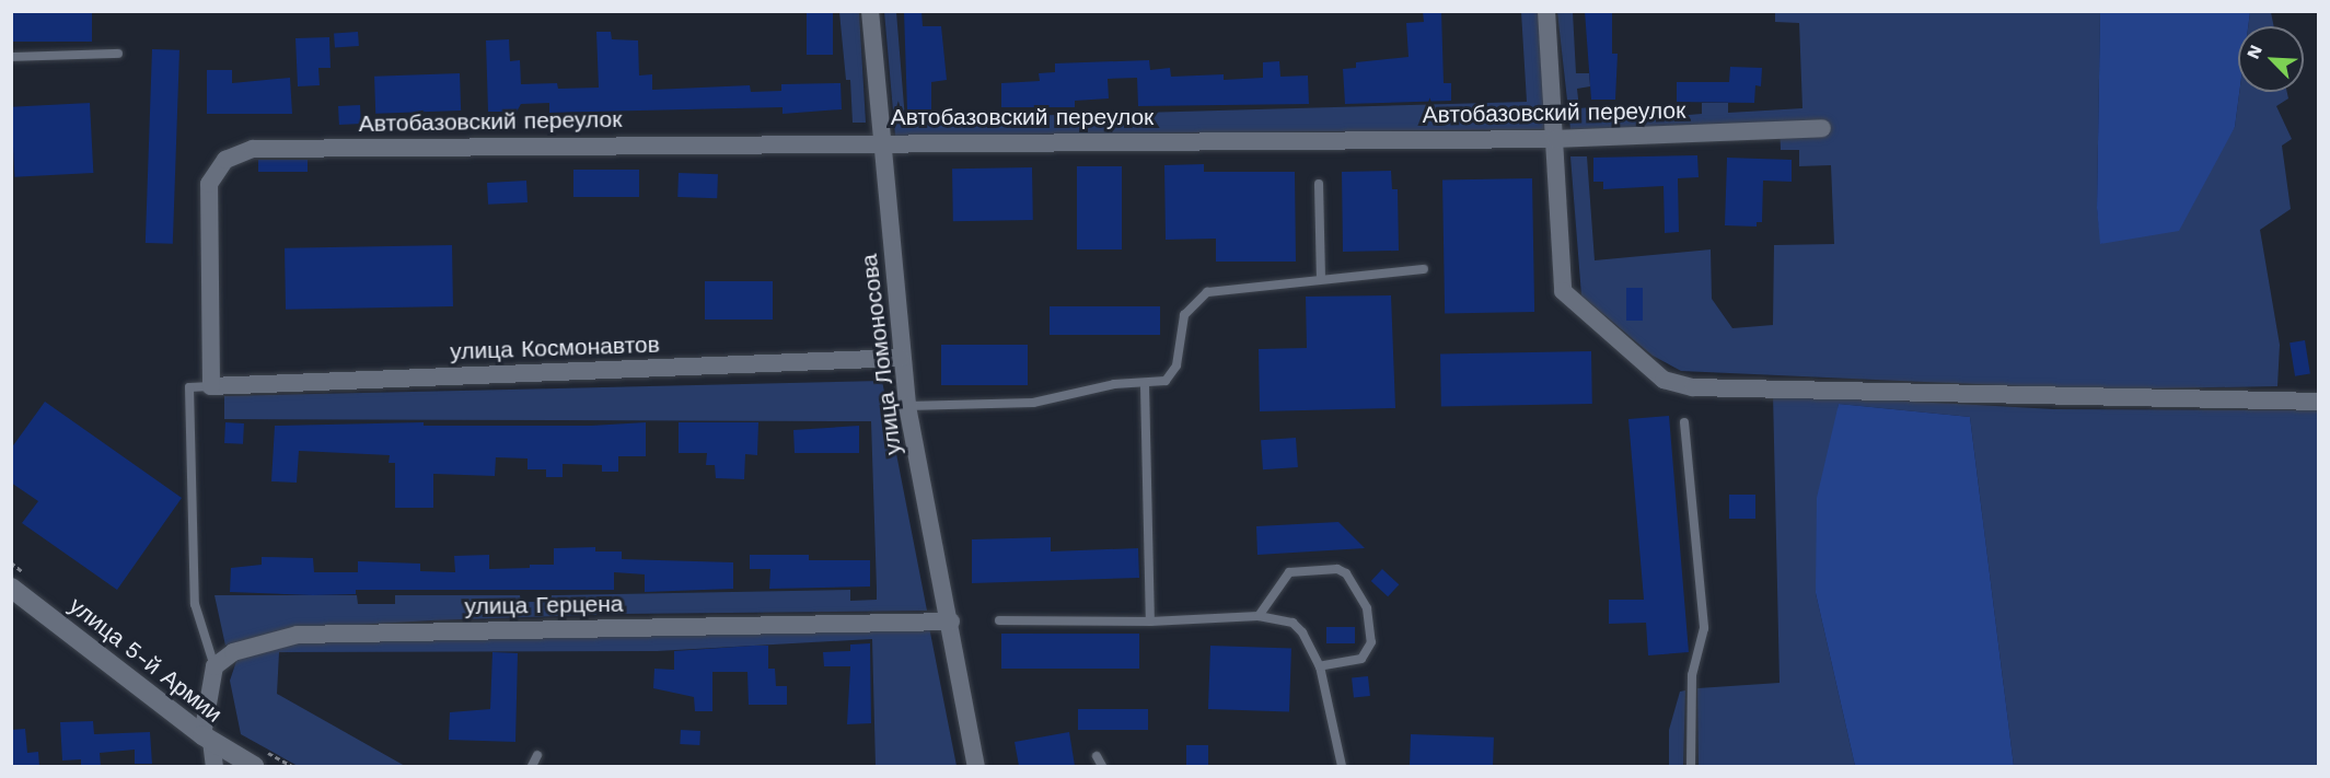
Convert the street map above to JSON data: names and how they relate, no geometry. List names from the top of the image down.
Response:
{
  "streets": {
    "street": [
      "Автобазовский переулок",
      "улица Космонавтов",
      "улица Ломоносова",
      "улица Герцена",
      "улица 5-й Армии"
    ]
  },
  "crossings": [
    ["Автобазовский переулок", "улица Космонавтов"],
    ["Автобазовский переулок", "улица Ломоносова"],
    ["улица Космонавтов", "улица Ломоносова"],
    ["улица Ломоносова", "улица Герцена"]
  ],
  "north": "top left"
}
